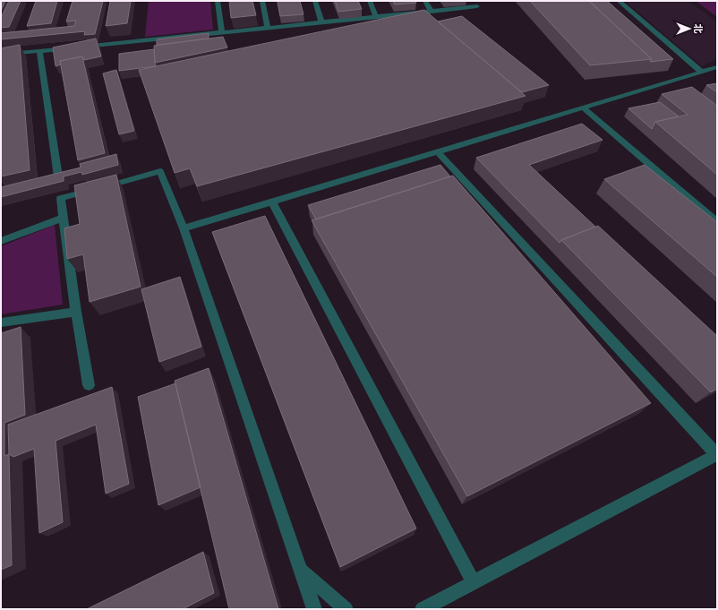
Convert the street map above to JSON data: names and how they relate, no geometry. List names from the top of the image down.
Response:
{
  "north": "right"
}
